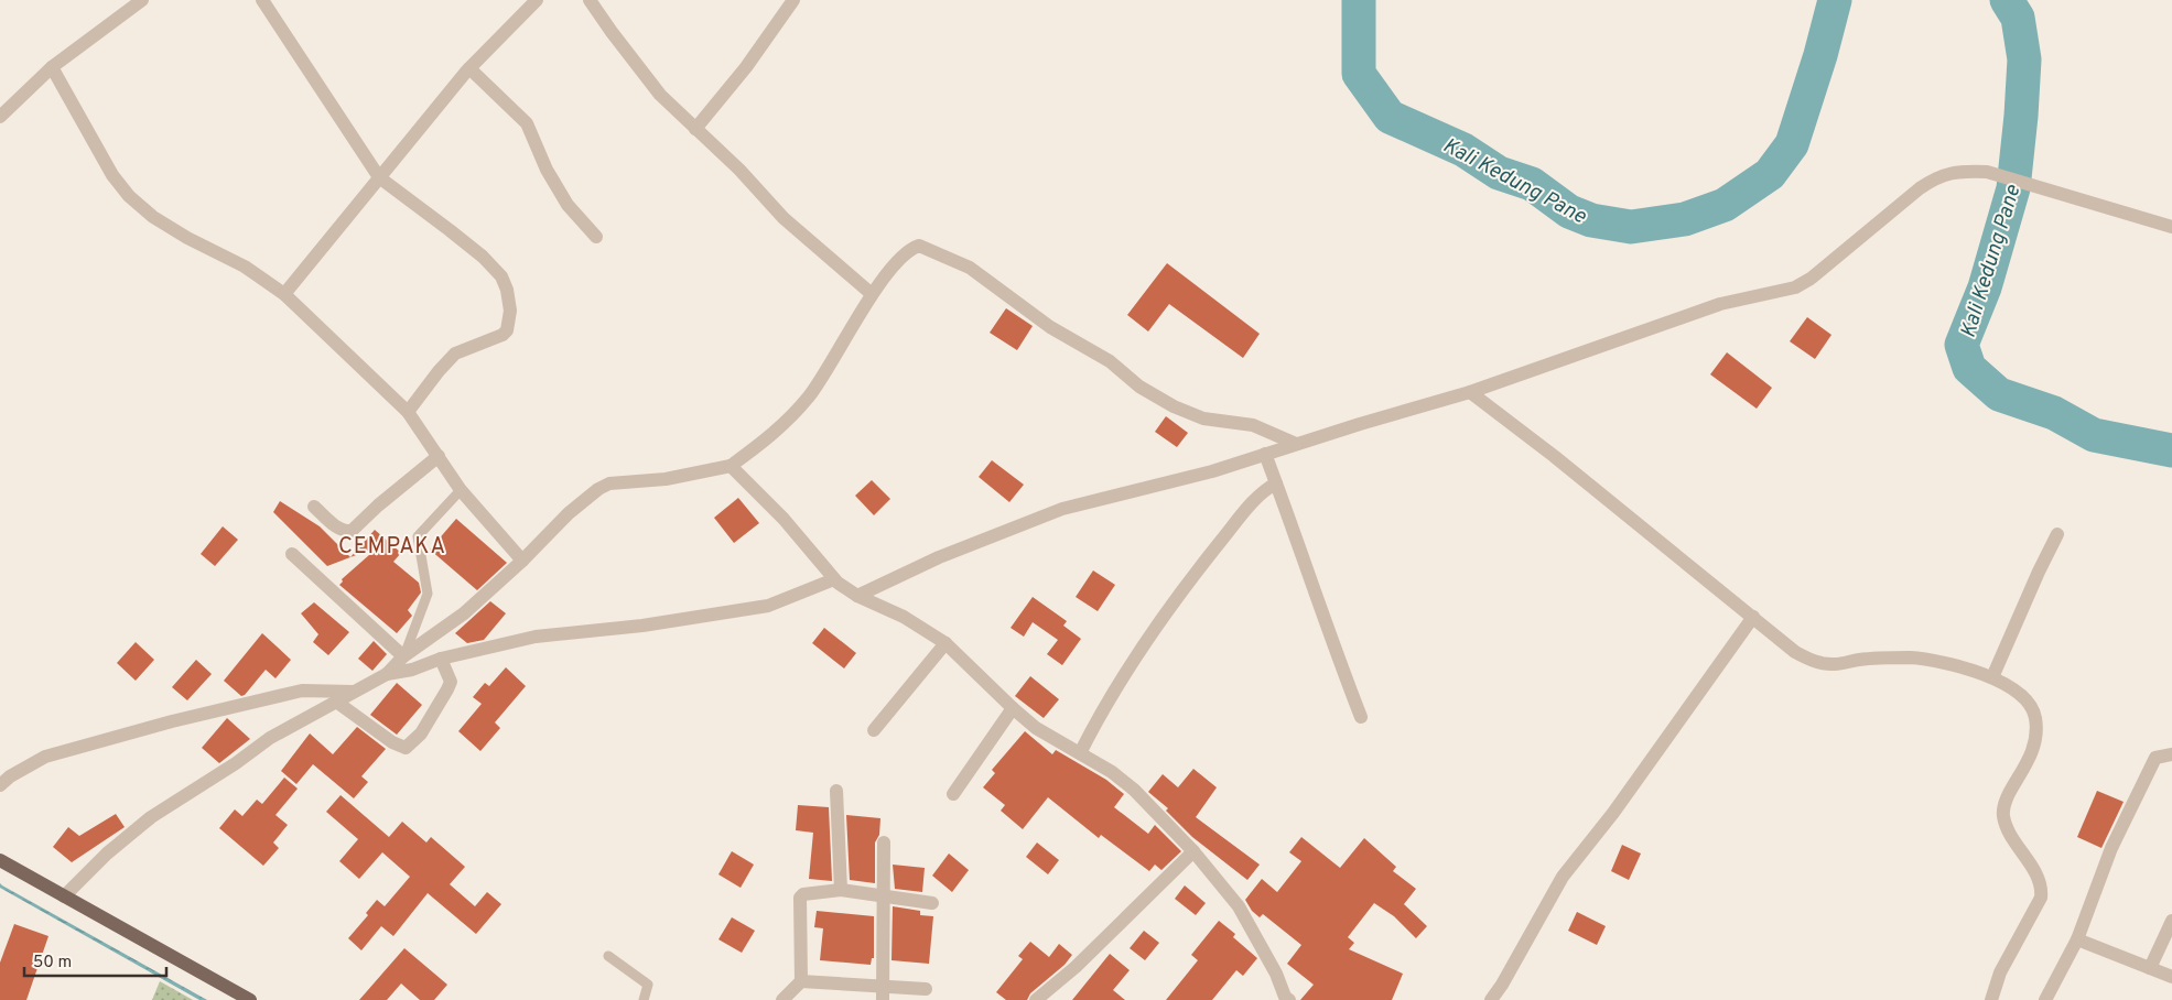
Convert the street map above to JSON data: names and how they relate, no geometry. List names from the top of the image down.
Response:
{
  "districts": ["CEMPAKA"],
  "water": ["Kali Kedung Pane"],
  "scale_bar": "50 m"
}
